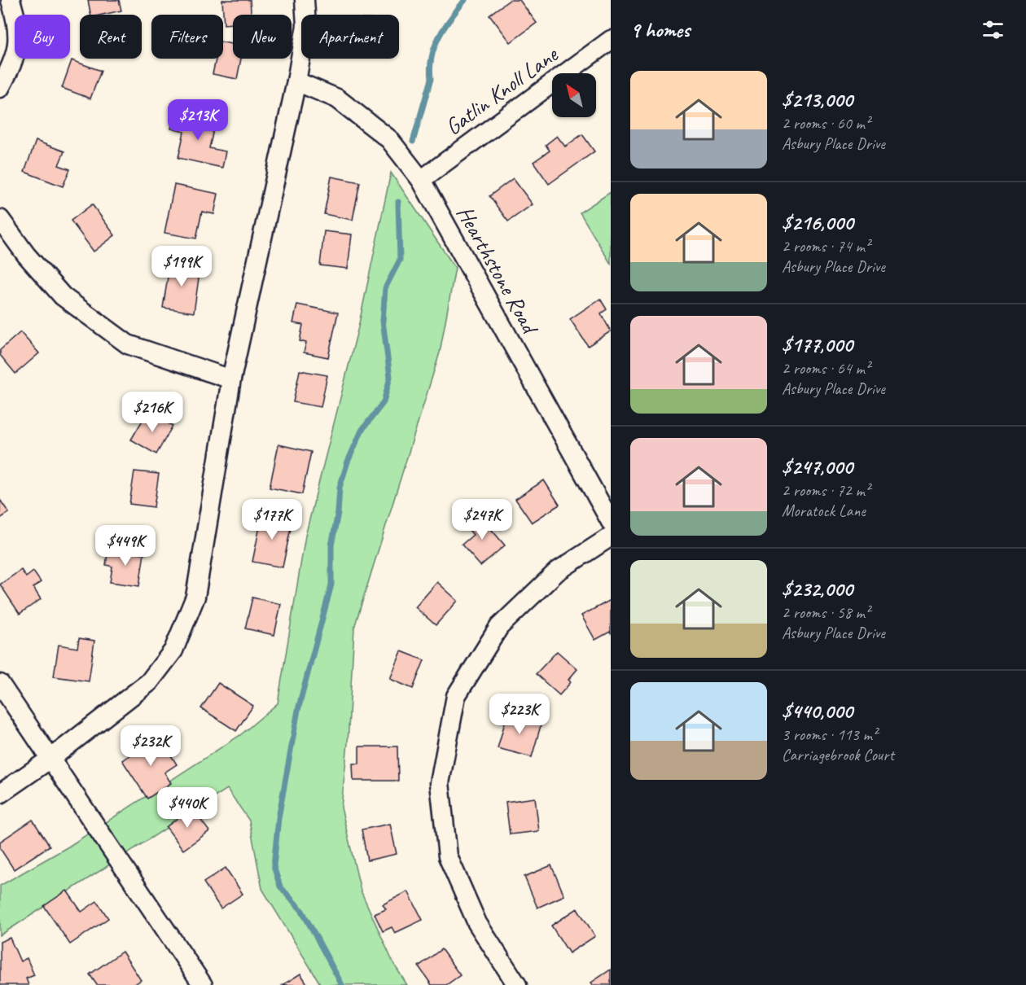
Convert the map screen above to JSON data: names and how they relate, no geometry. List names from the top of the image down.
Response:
{
  "streets": {
    "street": ["Gatlin Knoll Lane", "Hearthstone Road"]
  },
  "crossings": [
    ["Gatlin Knoll Lane", "Hearthstone Road"]
  ],
  "north": "top left",
  "page": {
    "heading": "9 homes",
    "chip": [
      "Buy",
      "Rent",
      "Filters",
      "New",
      "Apartment"
    ],
    "list": [
      {
        "name": "$213,000",
        "note": "2 rooms · 60 m² · Asbury Place Drive"
      },
      {
        "name": "$216,000",
        "note": "2 rooms · 74 m² · Asbury Place Drive"
      },
      {
        "name": "$177,000",
        "note": "2 rooms · 64 m² · Asbury Place Drive"
      },
      {
        "name": "$247,000",
        "note": "2 rooms · 72 m² · Moratock Lane"
      },
      {
        "name": "$232,000",
        "note": "2 rooms · 58 m² · Asbury Place Drive"
      },
      {
        "name": "$440,000",
        "note": "3 rooms · 113 m² · Carriagebrook Court"
      }
    ],
    "price": [
      "$213K",
      "$199K",
      "$216K",
      "$177K",
      "$247K",
      "$449K",
      "$223K",
      "$232K",
      "$440K"
    ]
  }
}
